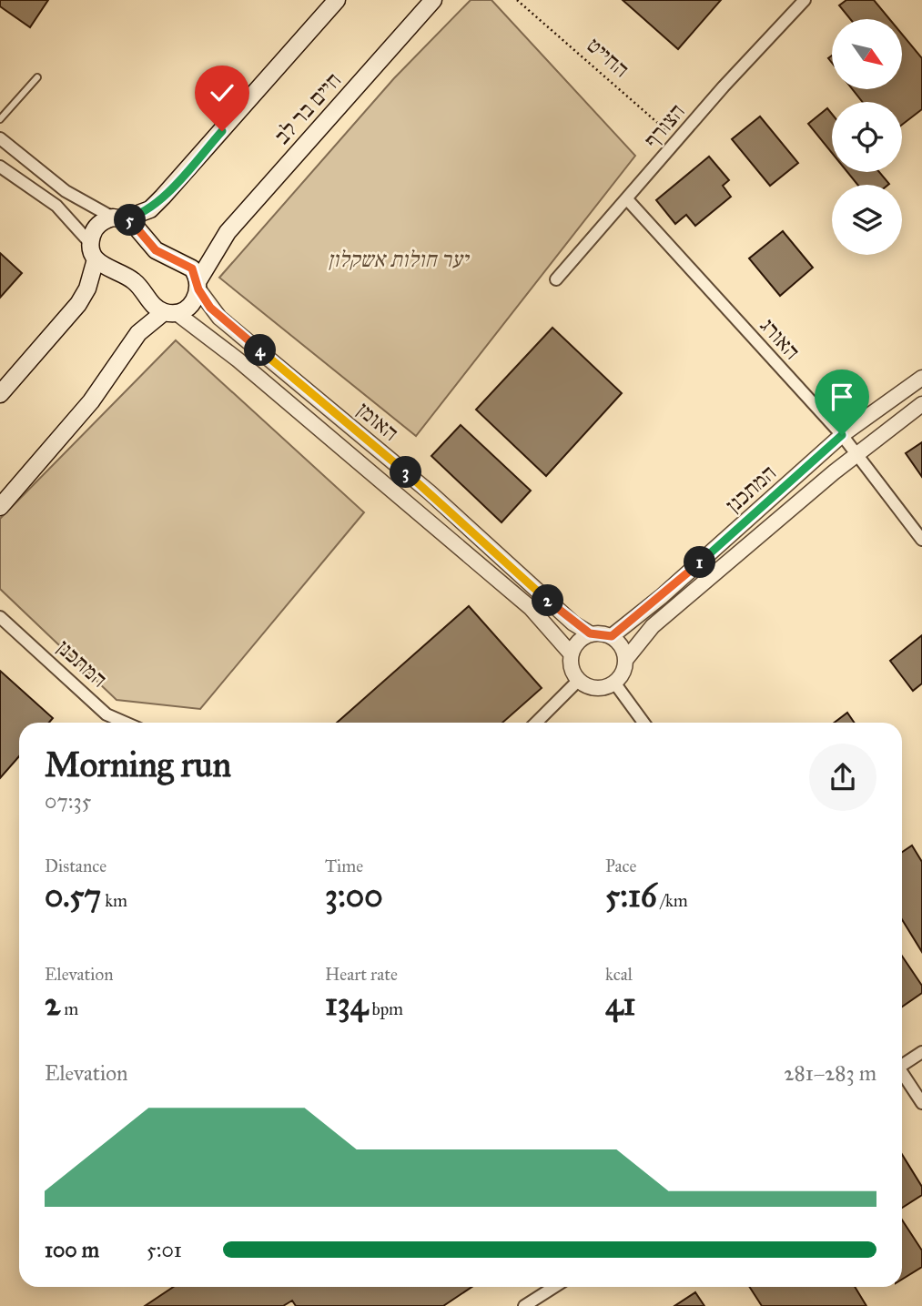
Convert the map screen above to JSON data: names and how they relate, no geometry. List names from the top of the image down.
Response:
{
  "streets": {
    "main road": ["חיים בר לב"],
    "street": [
      "הצורף",
      "האורג",
      "האומן",
      "המתכנן"
    ],
    "path": ["החייט"]
  },
  "crossings": [
    ["החייט", "הצורף"],
    ["חיים בר לב", "האומן"],
    ["הצורף", "האורג"],
    ["האורג", "המתכנן"],
    ["האומן", "המתכנן"]
  ],
  "parks": ["יער חולות אשקלון"],
  "north": "bottom right",
  "page": {
    "pins": [
      "5",
      "4",
      "3",
      "1",
      "2"
    ],
    "heading": ["Morning run", "07:35"],
    "stats": [
      ["Distance", "0.57 km"],
      ["Time", "3:00"],
      ["Pace", "5:16 /km"],
      ["Elevation", "2 m"],
      ["Heart rate", "134 bpm"],
      ["kcal", "41"]
    ],
    "chart": ["Elevation", "281–283 m"],
    "list": [
      {
        "name": "100 m",
        "note": "5:01"
      }
    ]
  }
}
